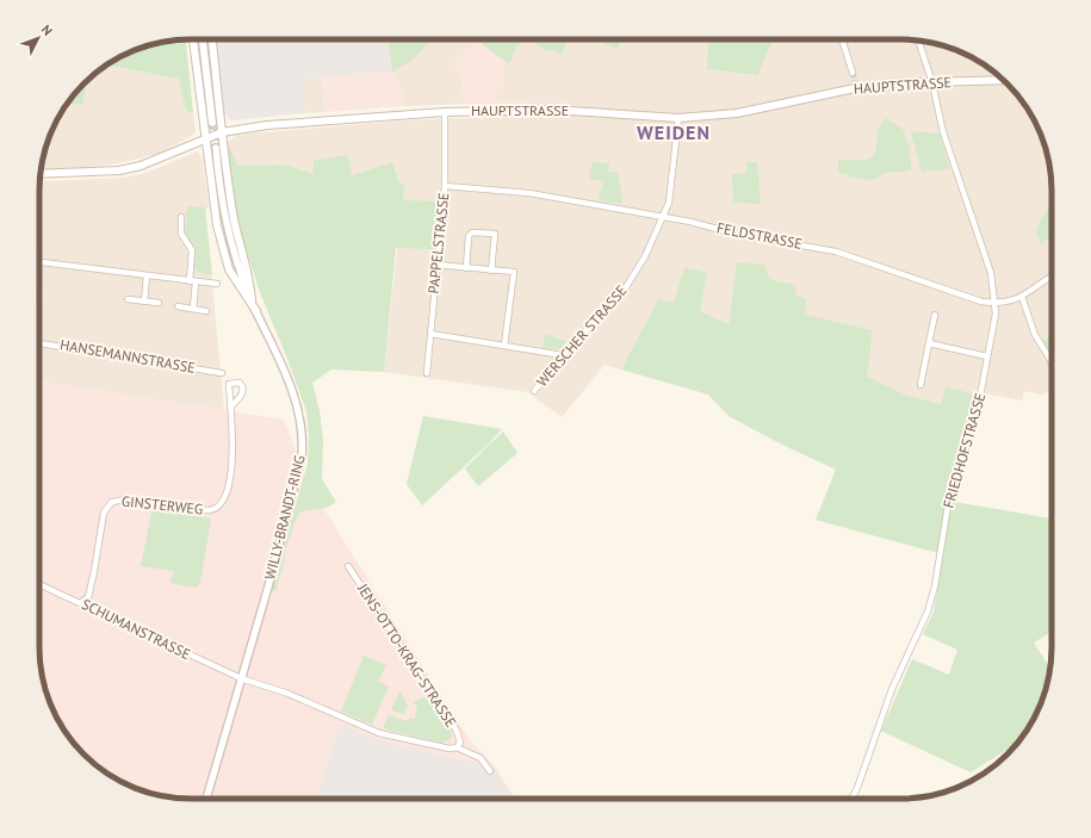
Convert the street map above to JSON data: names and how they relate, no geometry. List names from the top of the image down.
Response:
{
  "streets": {
    "main road": ["HAUPTSTRASSE"],
    "street": [
      "FELDSTRASSE",
      "PAPPELSTRASSE",
      "WERSCHER STRASSE",
      "HANSEMANNSTRASSE",
      "FRIEDHOFSTRASSE",
      "GINSTERWEG",
      "WILLY-BRANDT-RING",
      "SCHUMANSTRASSE",
      "JENS-OTTO-KRAG-STRASSE"
    ]
  },
  "crossings": [
    ["HAUPTSTRASSE", "PAPPELSTRASSE"],
    ["HAUPTSTRASSE", "WERSCHER STRASSE"],
    ["HAUPTSTRASSE", "FRIEDHOFSTRASSE"],
    ["FELDSTRASSE", "PAPPELSTRASSE"],
    ["FELDSTRASSE", "WERSCHER STRASSE"],
    ["FELDSTRASSE", "FRIEDHOFSTRASSE"],
    ["GINSTERWEG", "SCHUMANSTRASSE"],
    ["WILLY-BRANDT-RING", "SCHUMANSTRASSE"],
    ["WILLY-BRANDT-RING", "JENS-OTTO-KRAG-STRASSE"],
    ["SCHUMANSTRASSE", "JENS-OTTO-KRAG-STRASSE"]
  ],
  "districts": ["WEIDEN"],
  "north": "top right"
}
